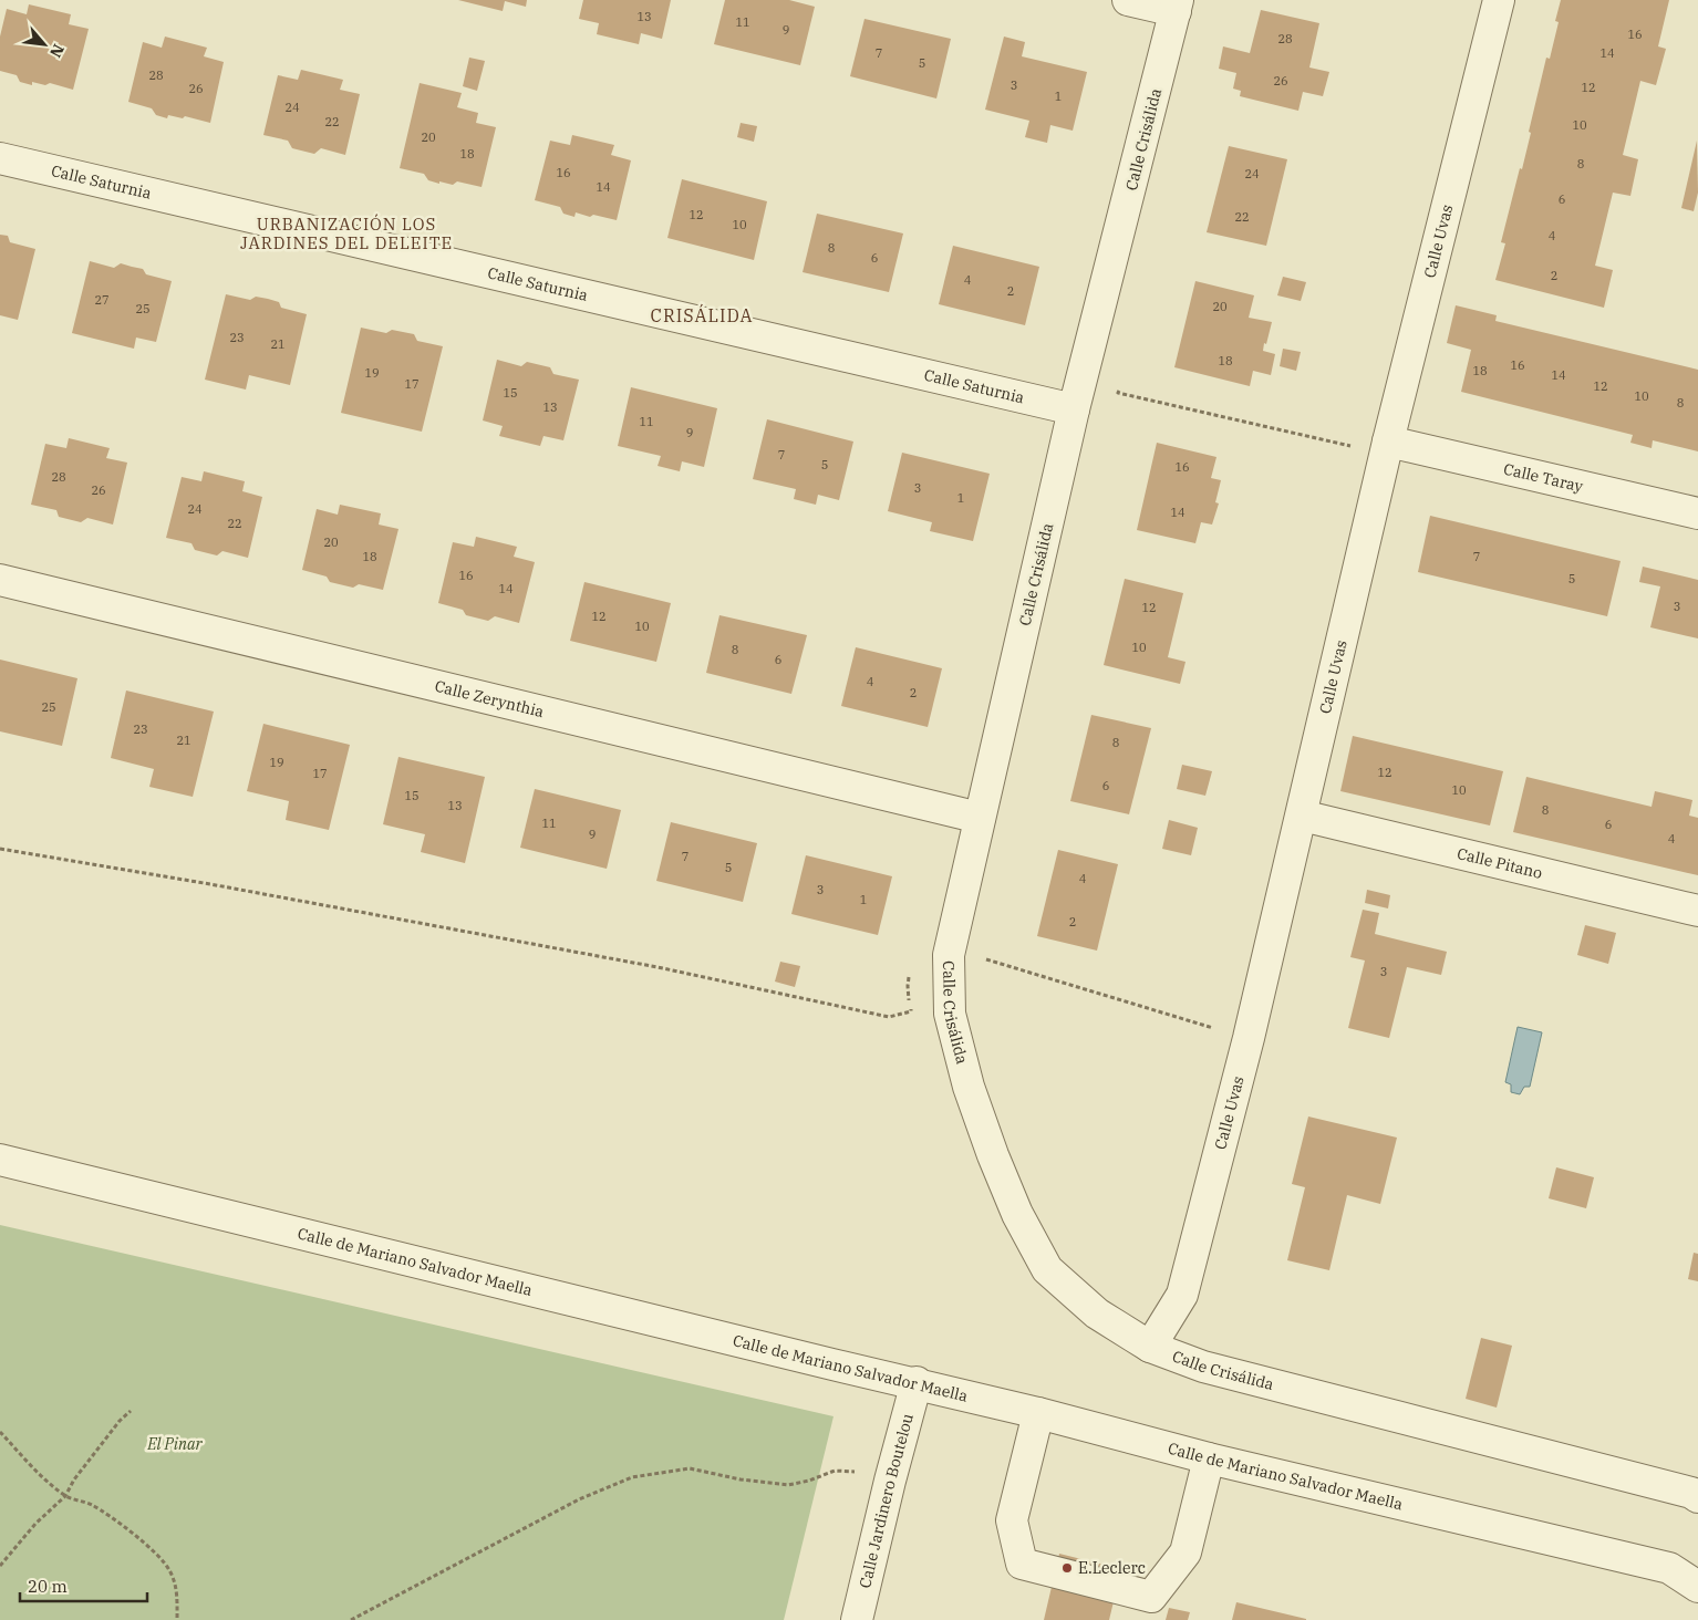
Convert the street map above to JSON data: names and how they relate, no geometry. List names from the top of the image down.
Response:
{
  "streets": {
    "street": [
      "Calle Crisálida",
      "Calle Saturnia",
      "Calle Uvas",
      "Calle Taray",
      "Calle Zerynthia",
      "Calle Pitano",
      "Calle de Mariano Salvador Maella",
      "Calle Jardinero Boutelou"
    ]
  },
  "crossings": [
    ["Calle Crisálida", "Calle Saturnia"],
    ["Calle Crisálida", "Calle Uvas"],
    ["Calle Crisálida", "Calle Zerynthia"],
    ["Calle Uvas", "Calle Taray"],
    ["Calle Uvas", "Calle Pitano"],
    ["Calle de Mariano Salvador Maella", "Calle Jardinero Boutelou"]
  ],
  "districts": ["URBANIZACIÓN LOS JARDINES DEL DELEITE", "CRISÁLIDA"],
  "parks": ["El Pinar"],
  "places": ["E.Leclerc"],
  "house_numbers": [
    "13",
    "11",
    "9",
    "16",
    "28",
    "7",
    "14",
    "5",
    "28",
    "26",
    "3",
    "12",
    "26",
    "1",
    "24",
    "22",
    "10",
    "20",
    "18",
    "8",
    "16",
    "24",
    "14",
    "6",
    "12",
    "22",
    "10",
    "4",
    "8",
    "6",
    "2",
    "4",
    "2",
    "27",
    "20",
    "25",
    "23",
    "21",
    "18",
    "16",
    "18",
    "19",
    "14",
    "17",
    "12",
    "15",
    "10",
    "8",
    "13",
    "11",
    "9",
    "7",
    "5",
    "16",
    "28",
    "3",
    "26",
    "1",
    "24",
    "14",
    "22",
    "20",
    "18",
    "7",
    "16",
    "5",
    "14",
    "3",
    "12",
    "12",
    "10",
    "10",
    "8",
    "6",
    "4",
    "2",
    "25",
    "23",
    "21",
    "8",
    "19",
    "12",
    "17",
    "6",
    "10",
    "15",
    "13",
    "8",
    "11",
    "6",
    "9",
    "4",
    "7",
    "5",
    "4",
    "3",
    "1",
    "2",
    "3"
  ],
  "scale_bar": "20 m",
  "north": "bottom right"
}
